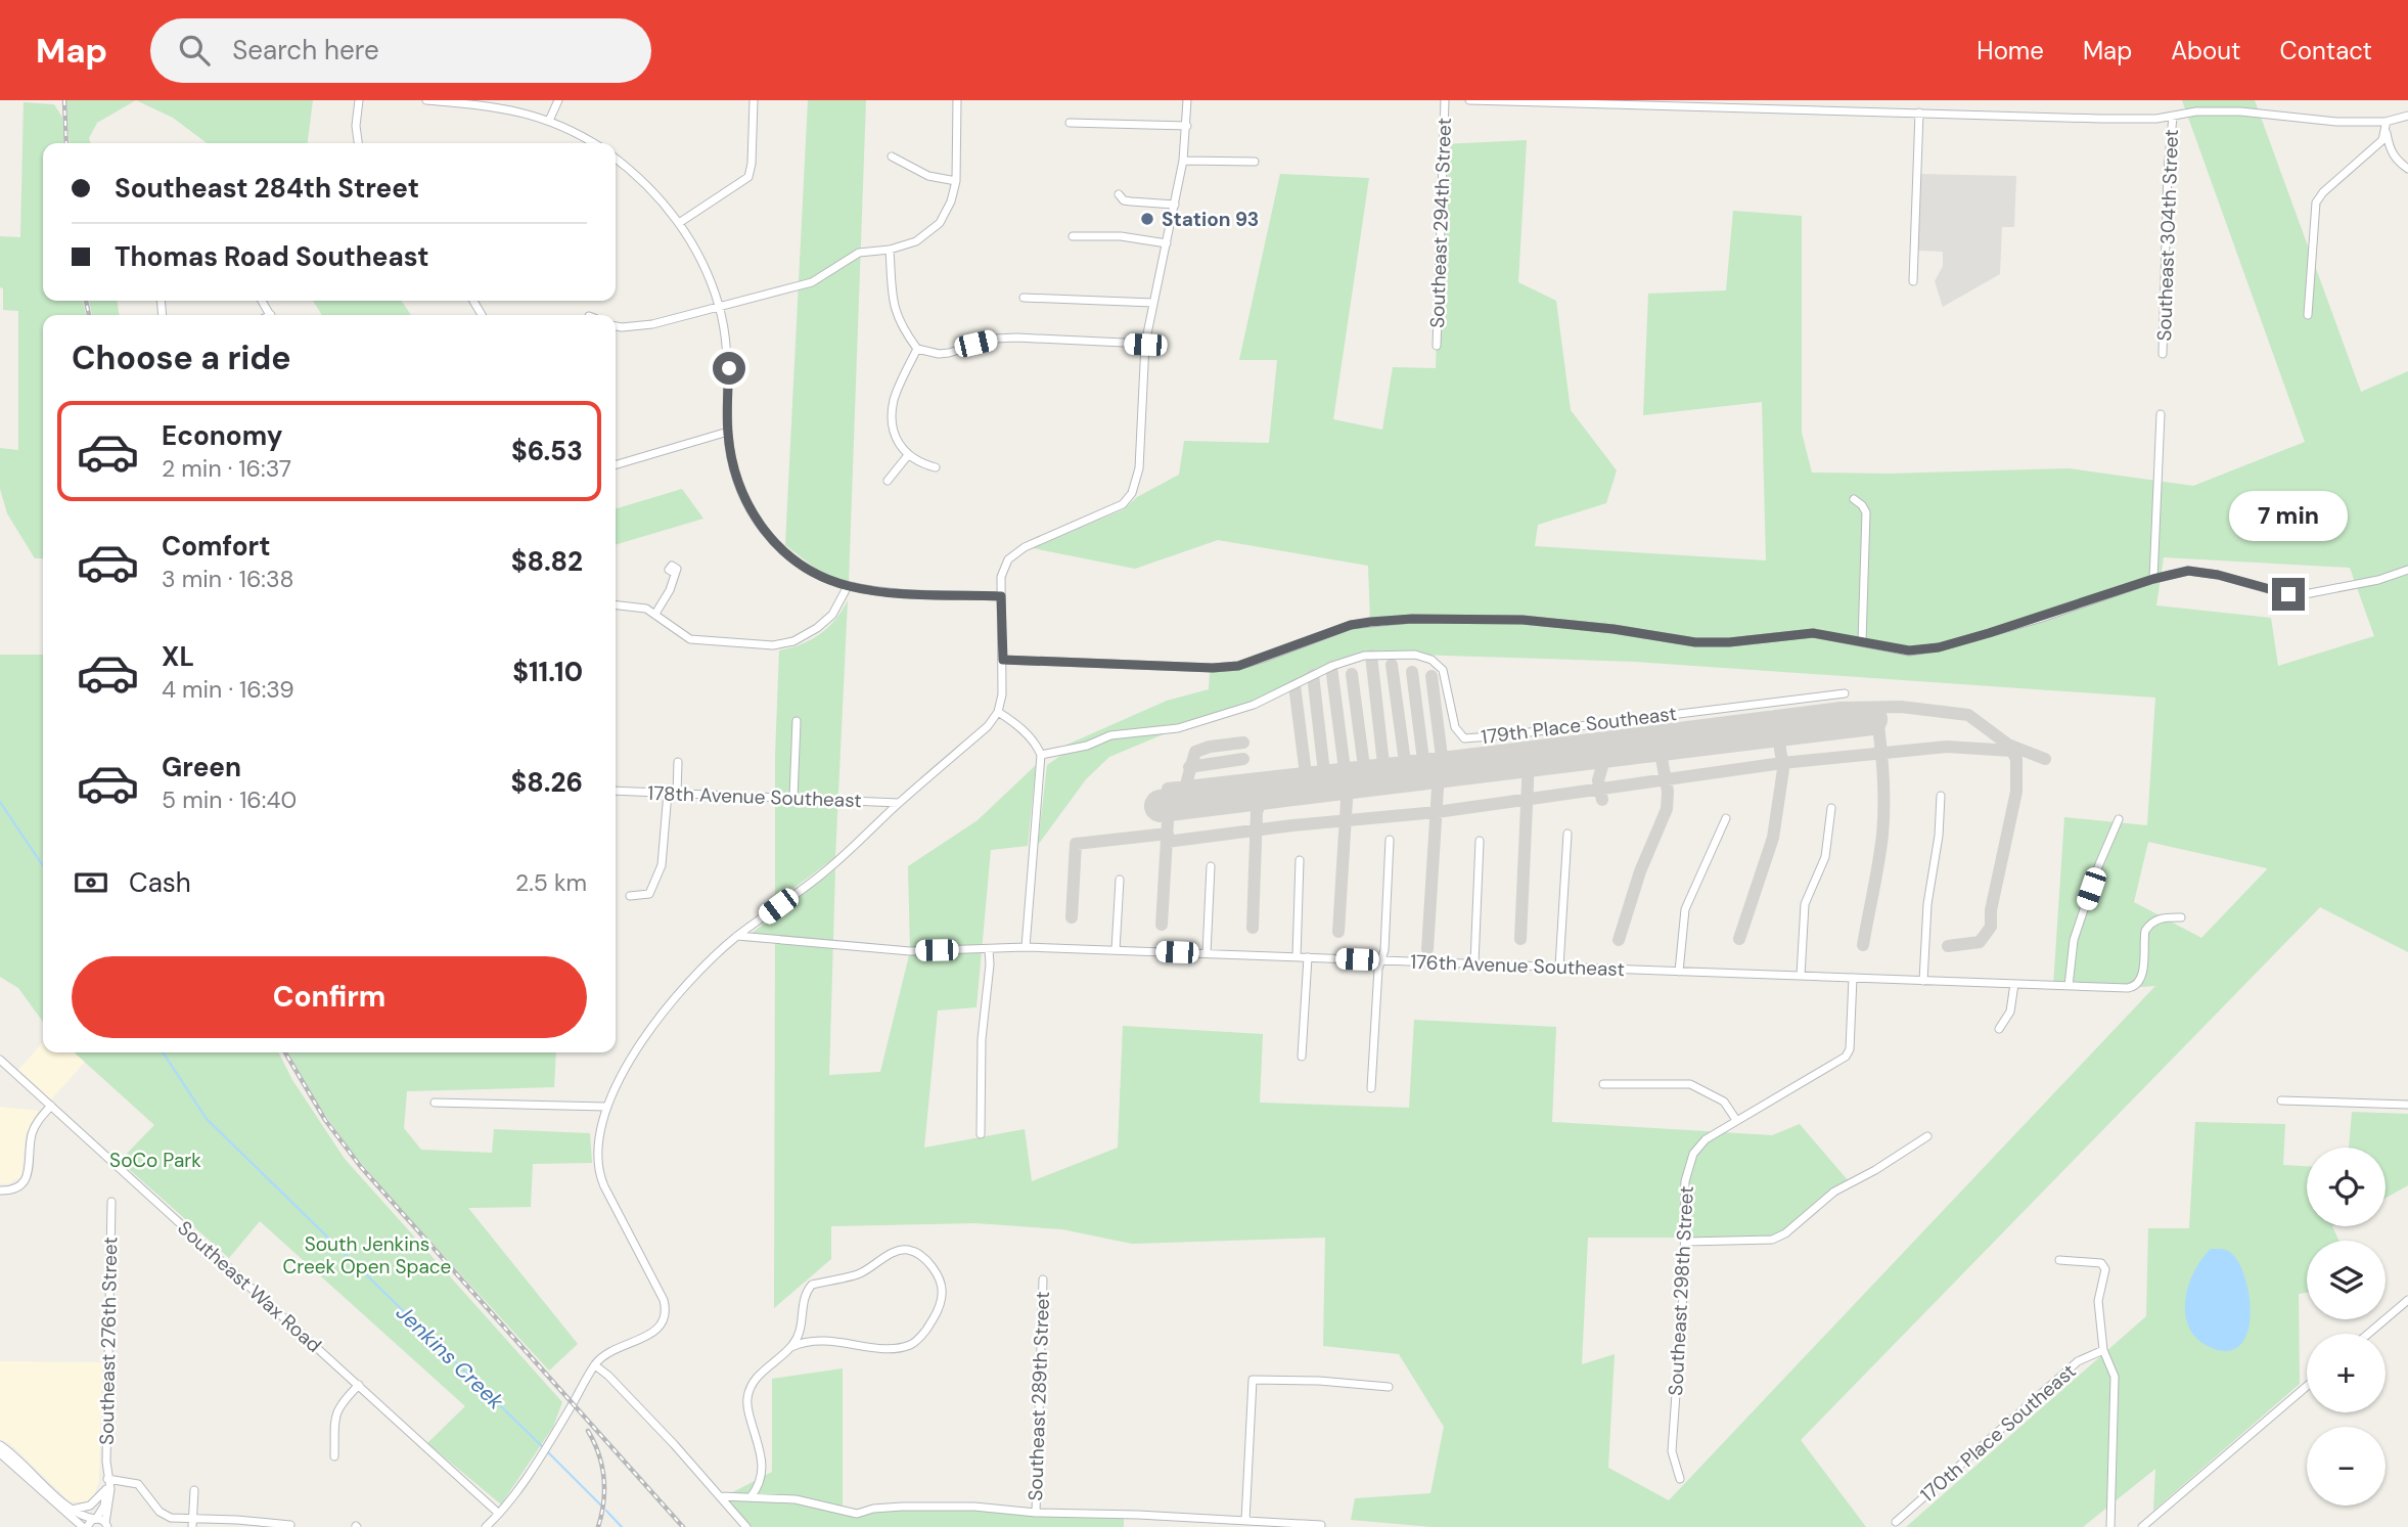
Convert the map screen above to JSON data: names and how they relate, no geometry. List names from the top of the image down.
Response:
{
  "streets": {
    "street": [
      "Southeast 294th Street",
      "Southeast 304th Street",
      "179th Place Southeast",
      "178th Avenue Southeast",
      "176th Avenue Southeast",
      "Southeast Wax Road",
      "Southeast 298th Street",
      "Southeast 276th Street",
      "Southeast 289th Street",
      "170th Place Southeast"
    ]
  },
  "crossings": [
    ["176th Avenue Southeast", "Southeast 298th Street"]
  ],
  "water": ["Jenkins Creek"],
  "parks": ["SoCo Park", "South Jenkins Creek Open Space"],
  "places": ["Station 93"],
  "page": {
    "header": "Map",
    "search": "Search here",
    "nav": [
      "Home",
      "Map",
      "About",
      "Contact"
    ],
    "banner": ["Southeast 284th Street", "Thomas Road Southeast"],
    "heading": "Choose a ride",
    "list": [
      {
        "name": "Economy",
        "note": "2 min · 16:37",
        "value": "$6.53"
      },
      {
        "name": "Comfort",
        "note": "3 min · 16:38",
        "value": "$8.82"
      },
      {
        "name": "XL",
        "note": "4 min · 16:39",
        "value": "$11.10"
      },
      {
        "name": "Green",
        "note": "5 min · 16:40",
        "value": "$8.26"
      }
    ],
    "bubble": "7 min",
    "pay": ["Cash", "2.5 km"],
    "buttons": "Confirm",
    "map_buttons": ["+", "−"]
  }
}
